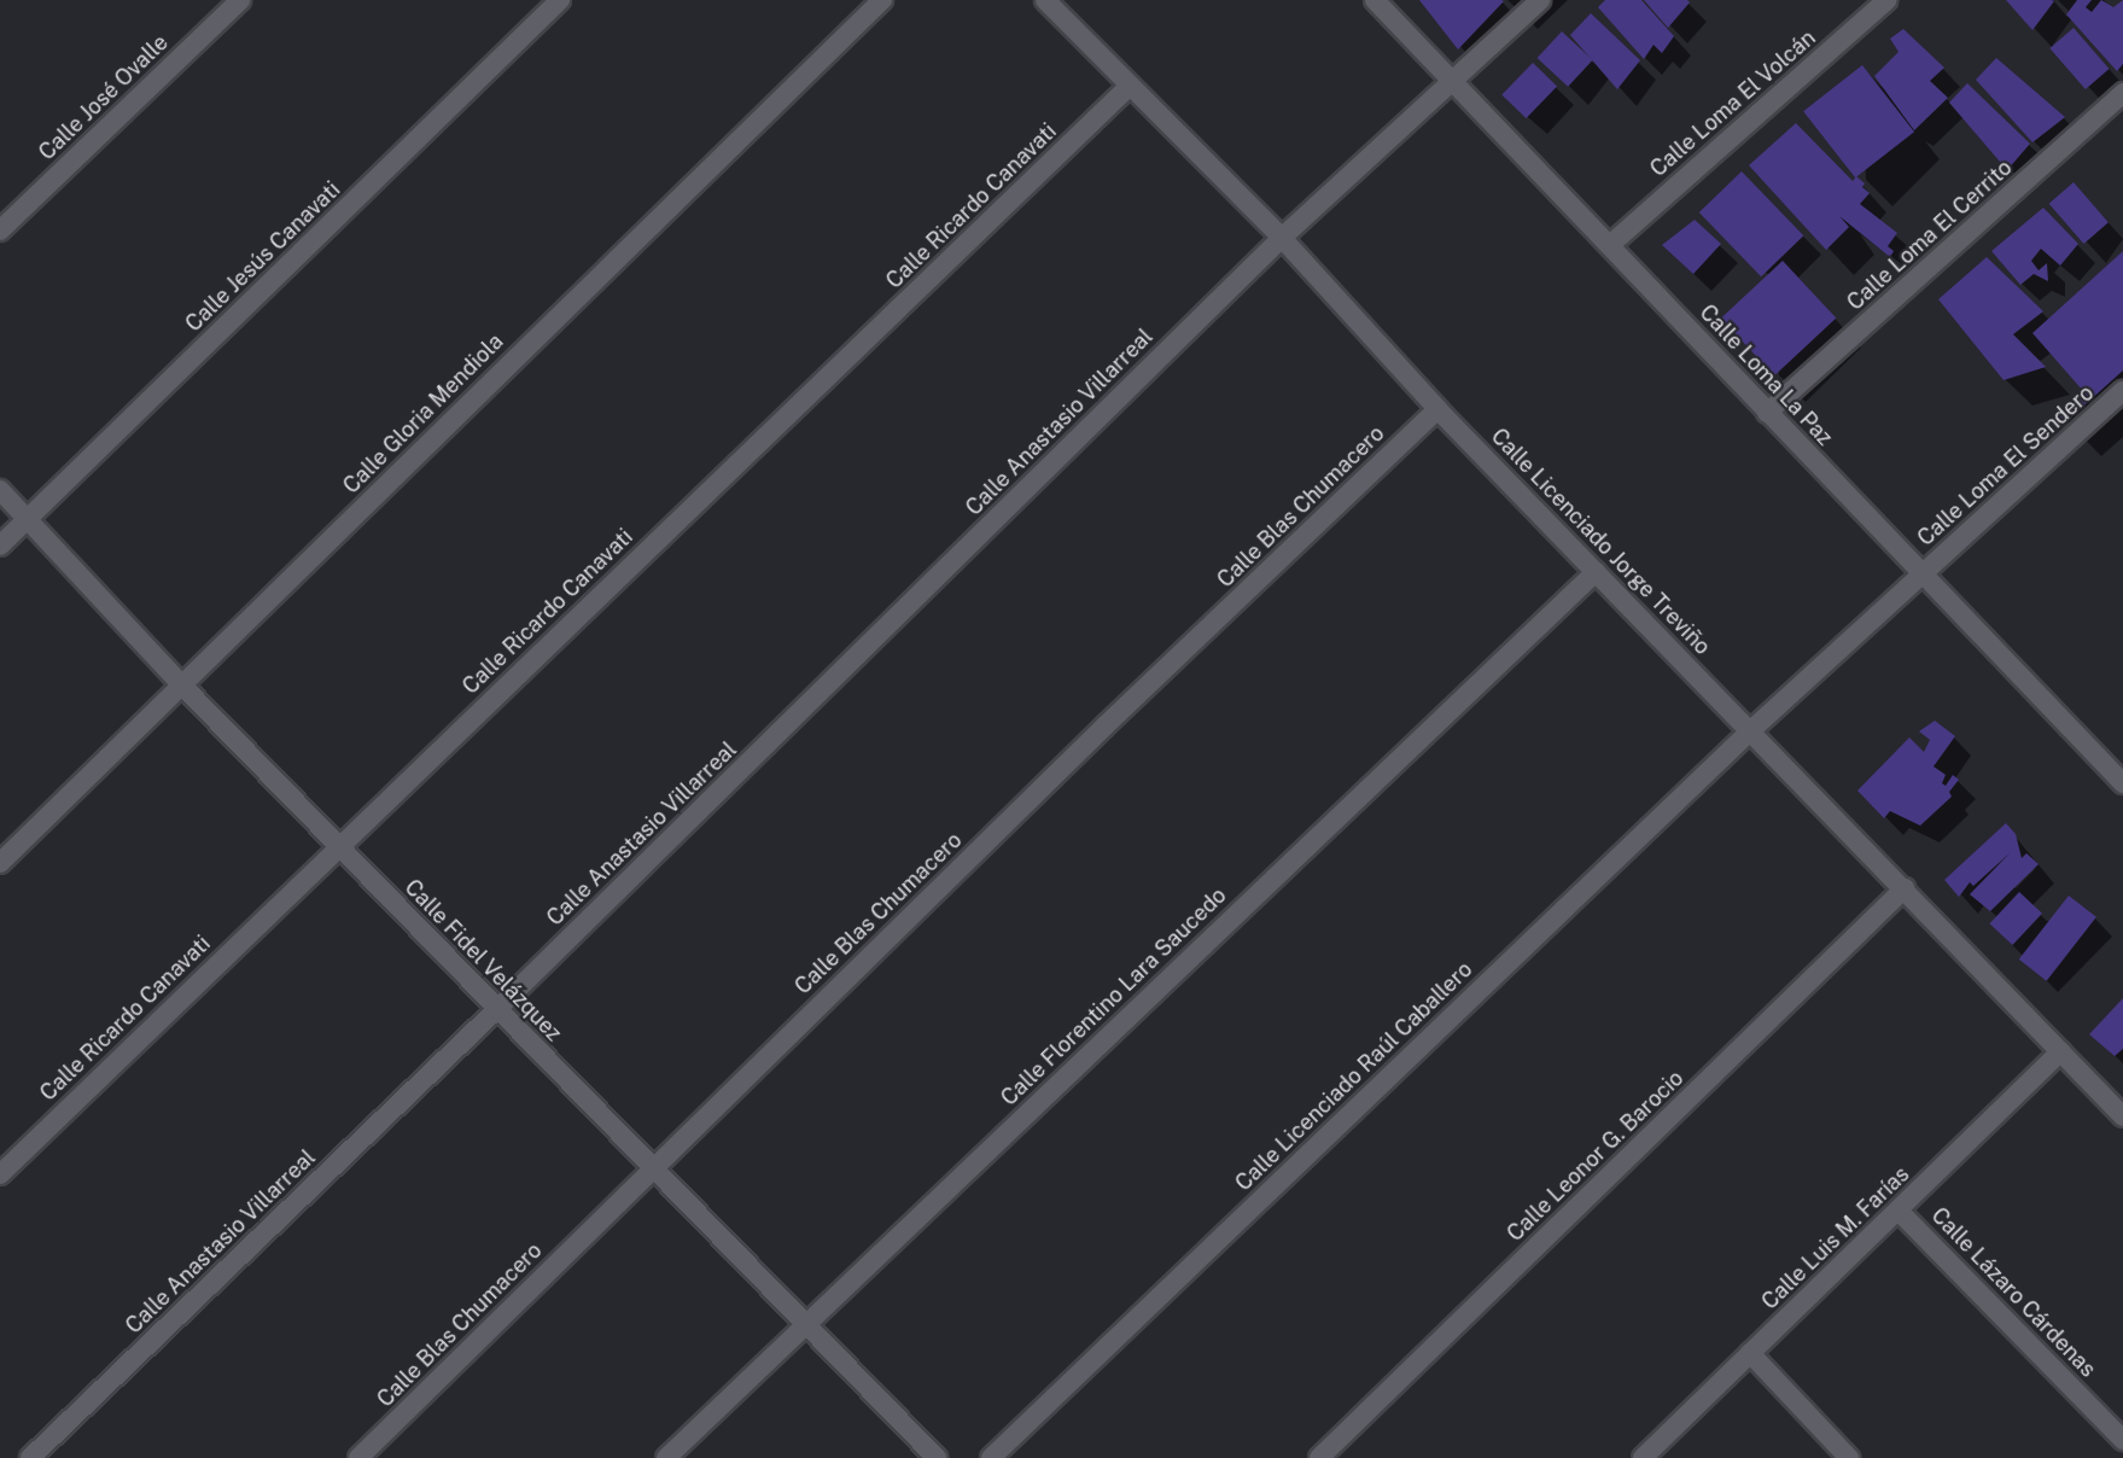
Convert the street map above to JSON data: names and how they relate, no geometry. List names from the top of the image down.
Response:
{
  "streets": {
    "street": [
      "Calle José Ovalle",
      "Calle Loma El Volcán",
      "Calle Ricardo Canavati",
      "Calle Loma El Cerrito",
      "Calle Jesús Canavati",
      "Calle Loma La Paz",
      "Calle Gloria Mendiola",
      "Calle Anastasio Villarreal",
      "Calle Loma El Sendero",
      "Calle Blas Chumacero",
      "Calle Licenciado Jorge Treviño",
      "Calle Fidel Velázquez",
      "Calle Florentino Lara Saucedo",
      "Calle Licenciado Raúl Caballero",
      "Calle Leonor G. Barocio",
      "Calle Luis M. Farías",
      "Calle Lázaro Cárdenas"
    ]
  },
  "crossings": [
    ["Calle Loma El Volcán", "Calle Loma La Paz"],
    ["Calle Ricardo Canavati", "Calle Licenciado Jorge Treviño"],
    ["Calle Ricardo Canavati", "Calle Fidel Velázquez"],
    ["Calle Loma El Cerrito", "Calle Loma La Paz"],
    ["Calle Jesús Canavati", "Calle Fidel Velázquez"],
    ["Calle Loma La Paz", "Calle Anastasio Villarreal"],
    ["Calle Loma La Paz", "Calle Loma El Sendero"],
    ["Calle Gloria Mendiola", "Calle Fidel Velázquez"],
    ["Calle Anastasio Villarreal", "Calle Licenciado Jorge Treviño"],
    ["Calle Anastasio Villarreal", "Calle Fidel Velázquez"],
    ["Calle Loma El Sendero", "Calle Licenciado Jorge Treviño"],
    ["Calle Loma El Sendero", "Calle Licenciado Raúl Caballero"],
    ["Calle Blas Chumacero", "Calle Licenciado Jorge Treviño"],
    ["Calle Blas Chumacero", "Calle Fidel Velázquez"],
    ["Calle Licenciado Jorge Treviño", "Calle Florentino Lara Saucedo"],
    ["Calle Licenciado Jorge Treviño", "Calle Licenciado Raúl Caballero"],
    ["Calle Licenciado Jorge Treviño", "Calle Leonor G. Barocio"],
    ["Calle Licenciado Jorge Treviño", "Calle Luis M. Farías"],
    ["Calle Fidel Velázquez", "Calle Florentino Lara Saucedo"],
    ["Calle Luis M. Farías", "Calle Lázaro Cárdenas"]
  ]
}
